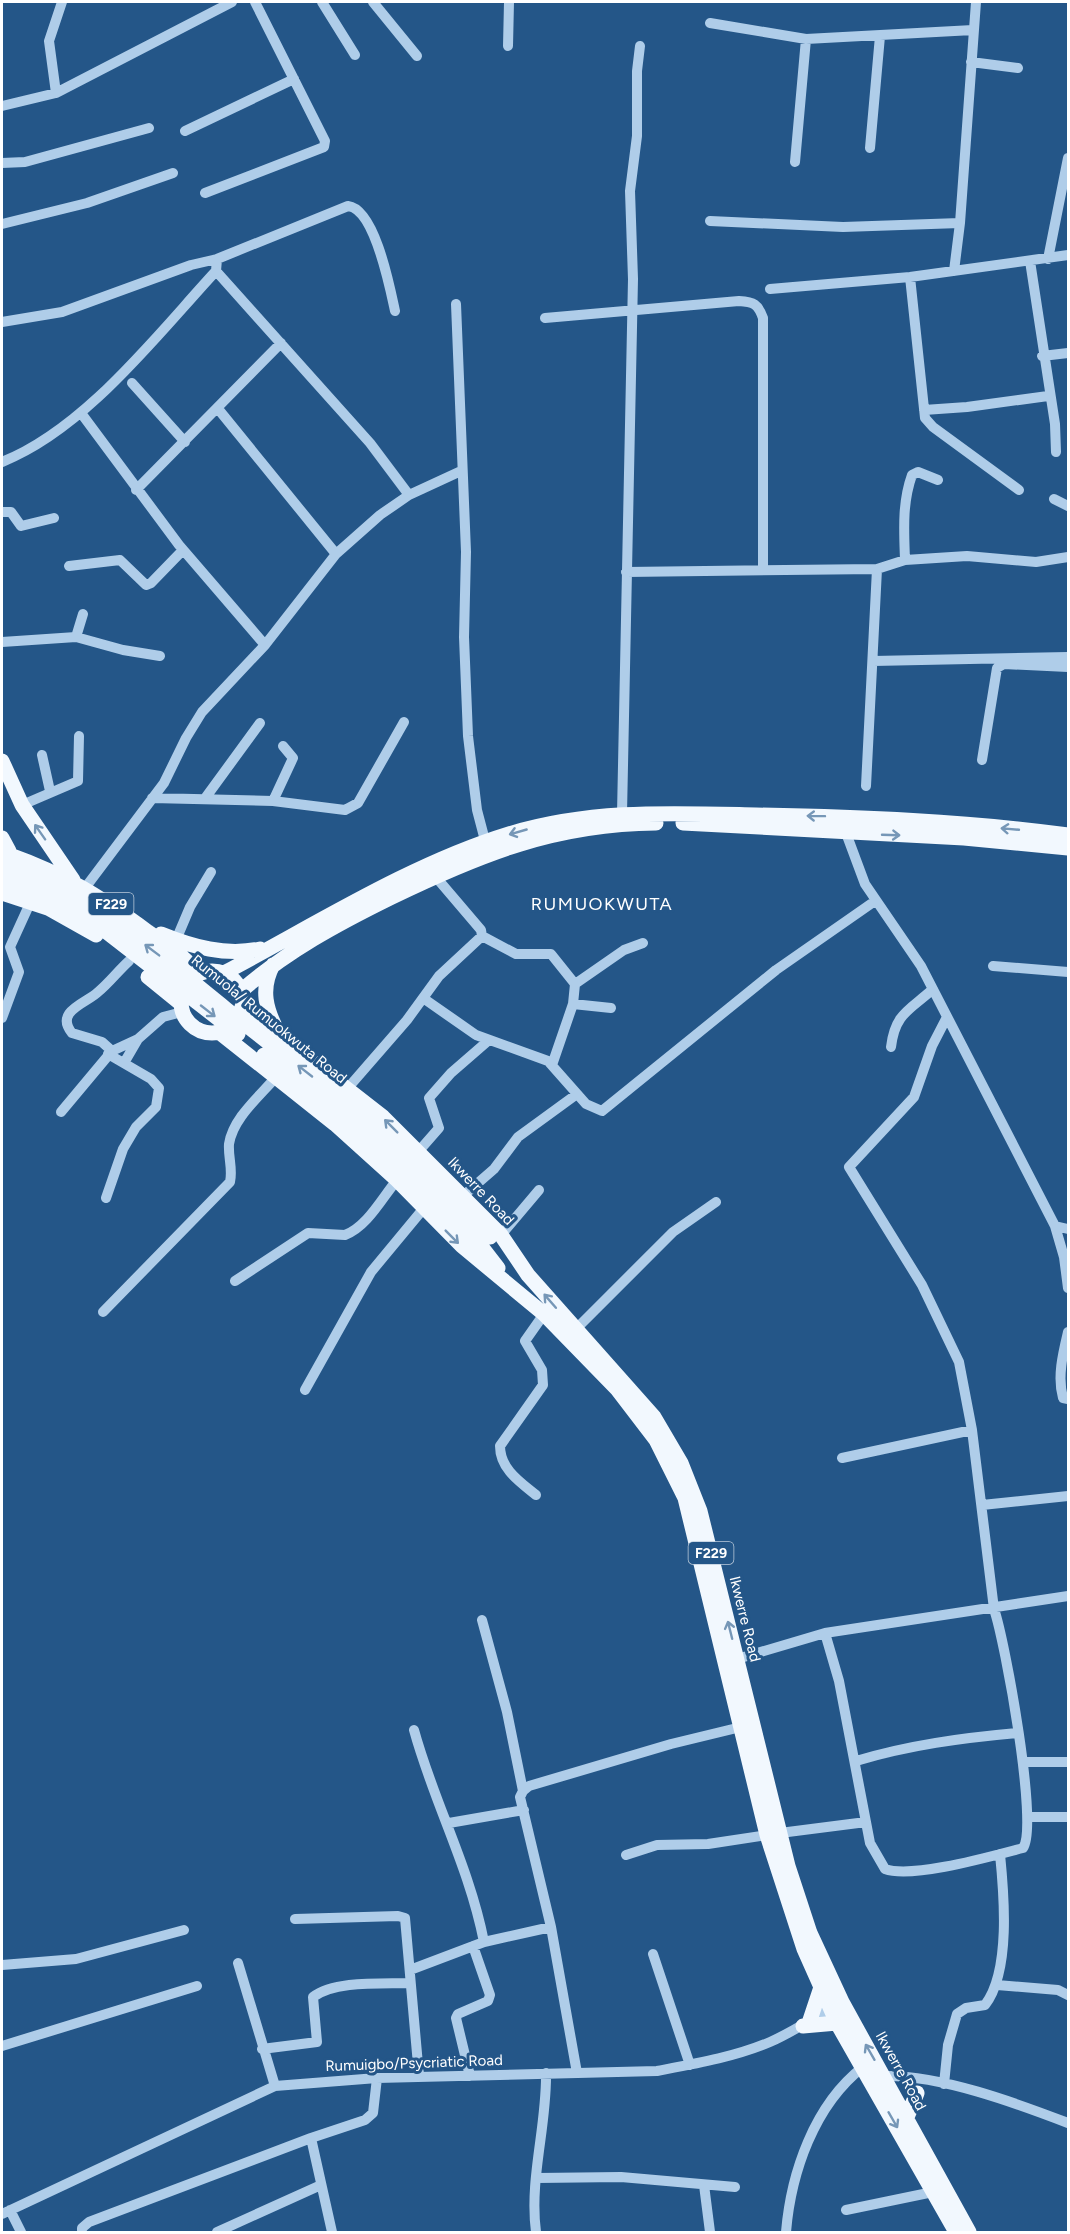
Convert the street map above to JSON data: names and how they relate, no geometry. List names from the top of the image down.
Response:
{
  "streets": {
    "main road": ["F229", "Rumuola/ Rumuokwuta Road", "Ikwerre Road"],
    "street": ["Rumuigbo/Psycriatic Road"]
  },
  "crossings": [
    ["F229", "Rumuola/ Rumuokwuta Road"],
    ["F229", "Ikwerre Road"],
    ["Rumuola/ Rumuokwuta Road", "Ikwerre Road"],
    ["Ikwerre Road", "Rumuigbo/Psycriatic Road"]
  ],
  "districts": ["RUMUOKWUTA"]
}
